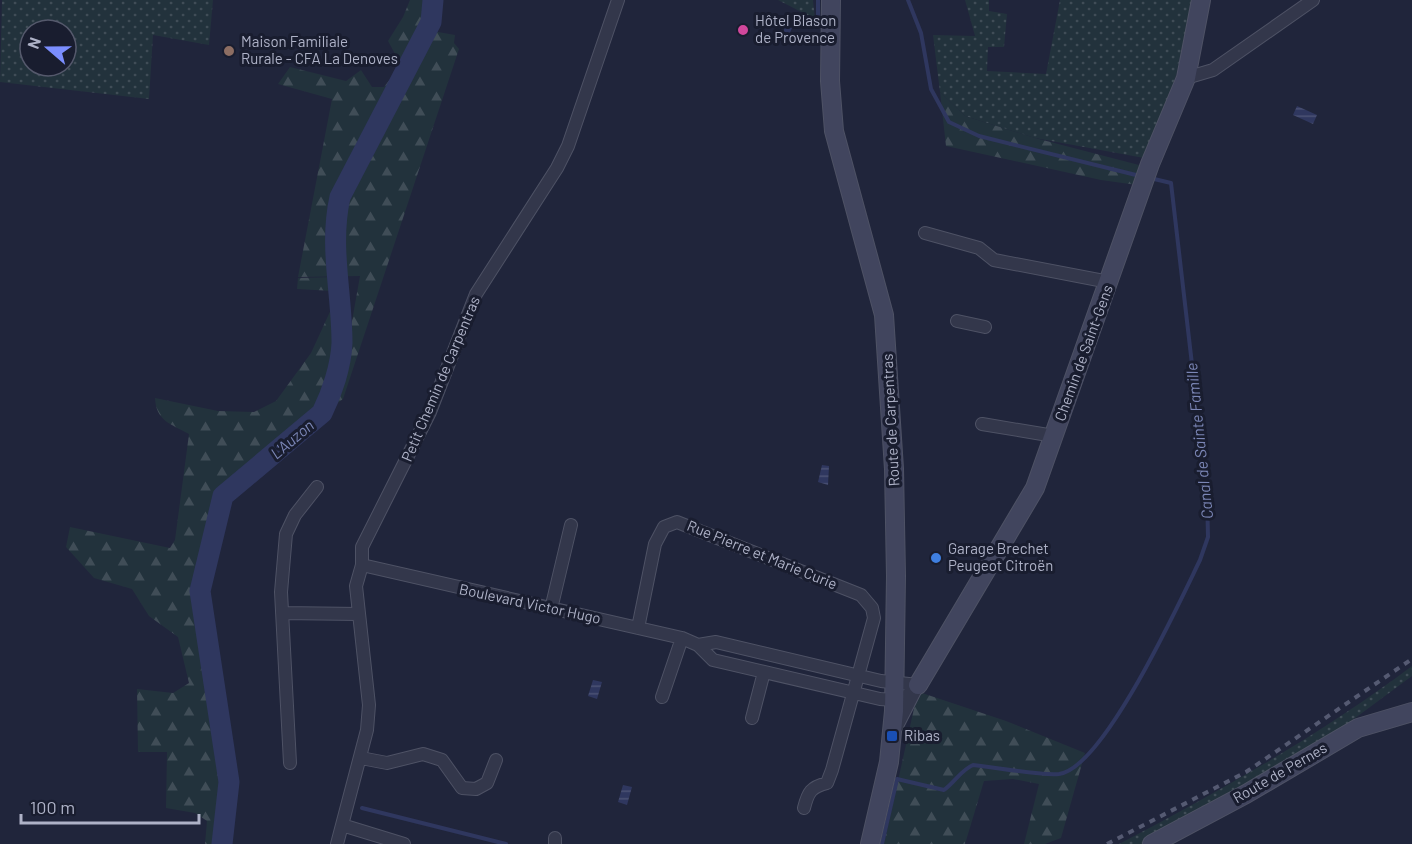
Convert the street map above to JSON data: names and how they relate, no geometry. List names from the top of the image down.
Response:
{
  "streets": {
    "street": [
      "Chemin de Saint-Gens",
      "Petit Chemin de Carpentras",
      "Route de Carpentras",
      "Rue Pierre et Marie Curie",
      "Boulevard Victor Hugo",
      "Route de Pernes"
    ]
  },
  "crossings": [
    ["Chemin de Saint-Gens", "Route de Carpentras"],
    ["Petit Chemin de Carpentras", "Boulevard Victor Hugo"],
    ["Route de Carpentras", "Boulevard Victor Hugo"],
    ["Rue Pierre et Marie Curie", "Boulevard Victor Hugo"]
  ],
  "water": ["L'Auzon", "Canal de Sainte Famille"],
  "places": {
    "other": ["Hôtel Blason de Provence", "Maison Familiale Rurale - CFA La Denoves", "Garage Brechet Peugeot Citroën"],
    "transit": ["Ribas"]
  },
  "scale_bar": "100 m",
  "north": "left"
}
